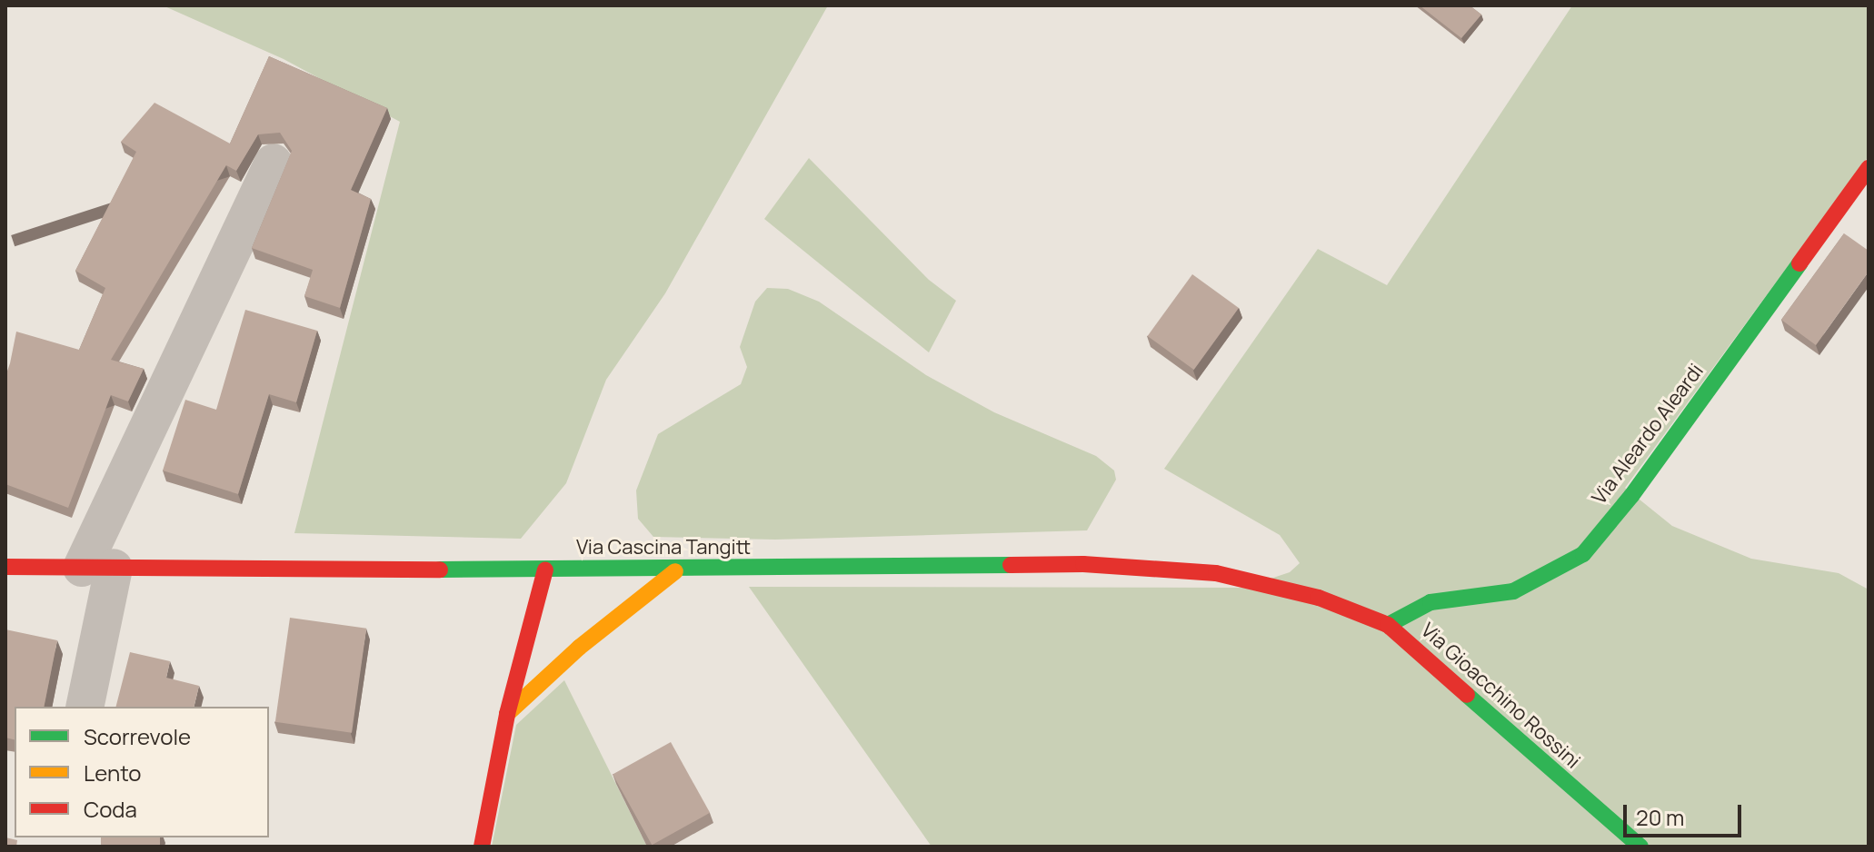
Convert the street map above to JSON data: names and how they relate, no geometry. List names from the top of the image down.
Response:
{
  "streets": {
    "street": ["Via Aleardo Aleardi", "Via Cascina Tangitt", "Via Gioacchino Rossini"]
  },
  "crossings": [
    ["Via Aleardo Aleardi", "Via Gioacchino Rossini"],
    ["Via Cascina Tangitt", "Via Gioacchino Rossini"]
  ],
  "legend": ["Scorrevole", "Lento", "Coda"],
  "scale_bar": "20 m"
}
